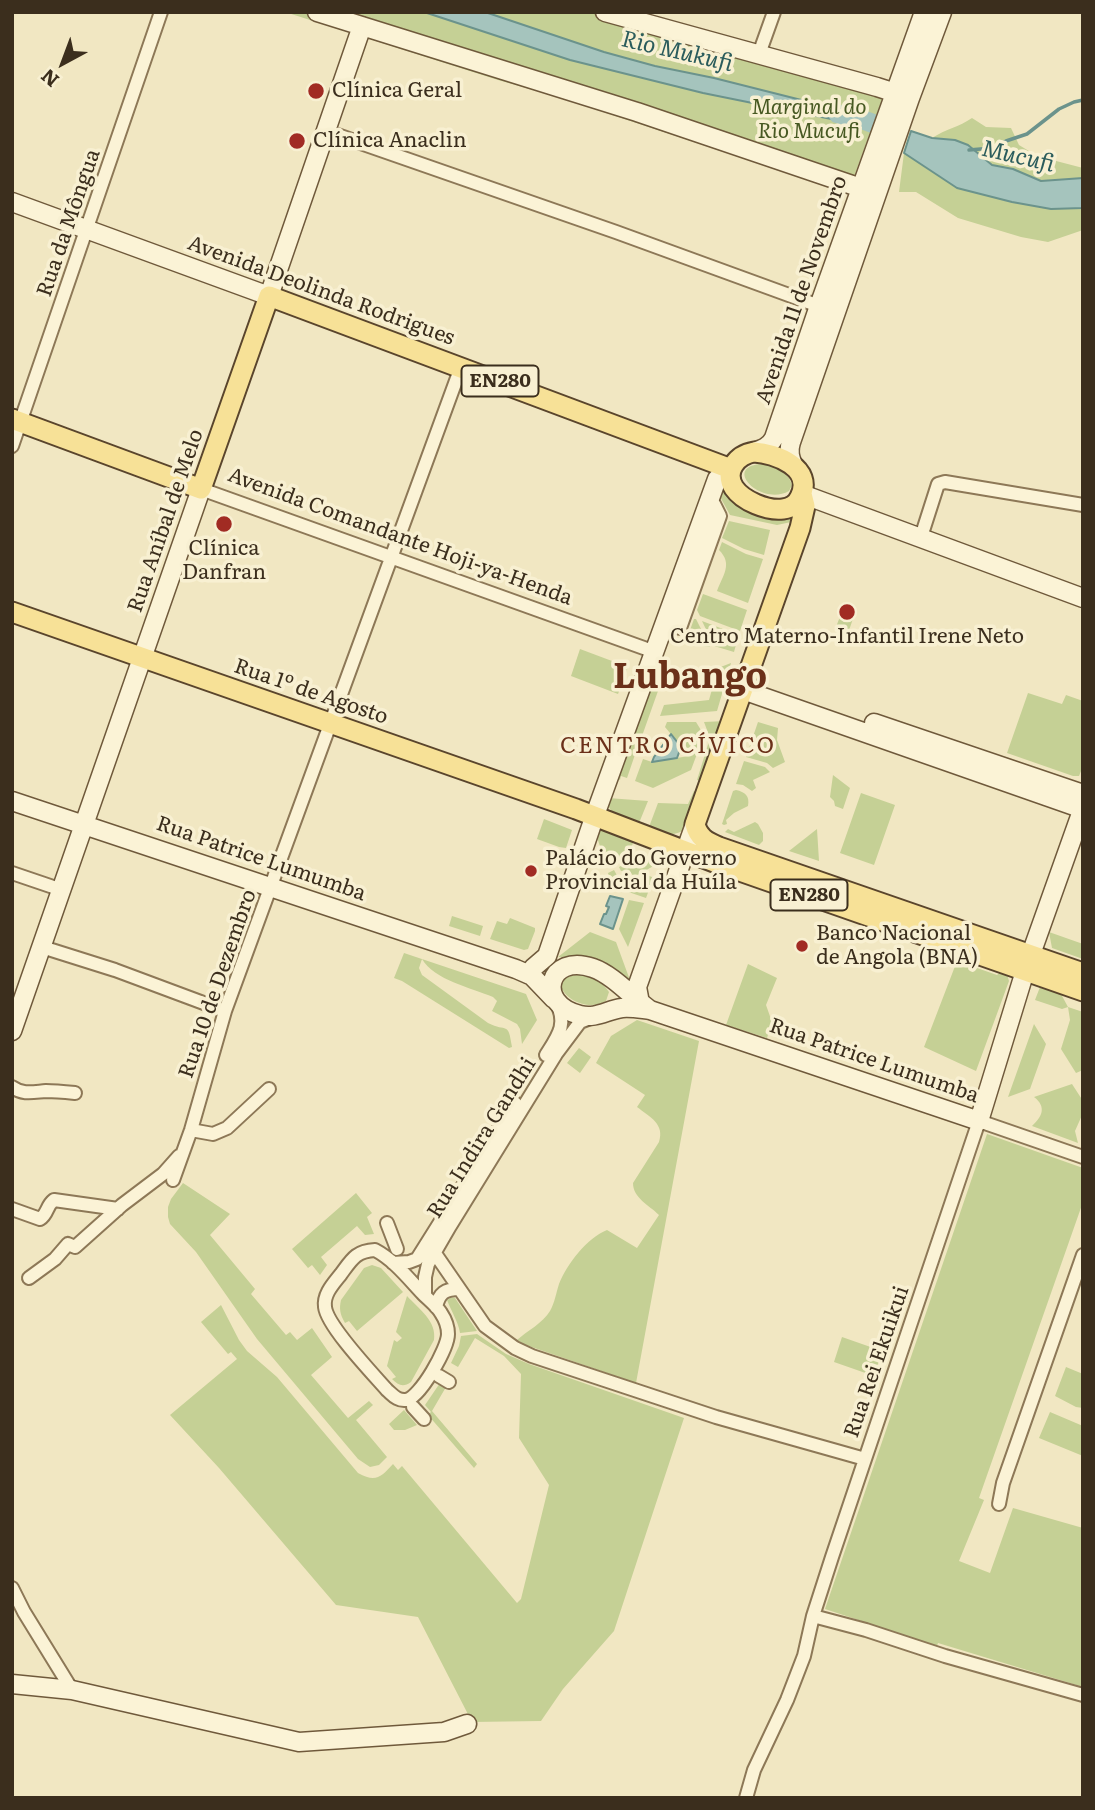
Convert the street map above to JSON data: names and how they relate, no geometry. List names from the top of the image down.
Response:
{
  "streets": {
    "main road": [
      "Avenida Deolinda Rodrigues",
      "EN280",
      "Rua Aníbal de Melo",
      "Avenida Comandante Hoji-ya-Henda",
      "Rua 1º de Agosto"
    ],
    "street": [
      "Rua da Môngua",
      "Avenida 11 de Novembro",
      "Rua Patrice Lumumba",
      "Rua 10 de Dezembro",
      "Rua Indira Gandhi",
      "Rua Rei Ekuikui"
    ]
  },
  "crossings": [
    ["Rua da Môngua", "Avenida Deolinda Rodrigues"],
    ["Rua da Môngua", "Avenida Comandante Hoji-ya-Henda"],
    ["Avenida 11 de Novembro", "Avenida Deolinda Rodrigues"],
    ["Avenida Deolinda Rodrigues", "Rua Aníbal de Melo"],
    ["Avenida Deolinda Rodrigues", "Rua 10 de Dezembro"],
    ["EN280", "Rua 1º de Agosto"],
    ["Rua Aníbal de Melo", "Avenida Comandante Hoji-ya-Henda"],
    ["Rua Aníbal de Melo", "Rua 1º de Agosto"],
    ["Rua Aníbal de Melo", "Rua Patrice Lumumba"],
    ["Avenida Comandante Hoji-ya-Henda", "Rua 10 de Dezembro"],
    ["Rua 1º de Agosto", "Rua 10 de Dezembro"],
    ["Rua Patrice Lumumba", "Rua 10 de Dezembro"],
    ["Rua Patrice Lumumba", "Rua Indira Gandhi"],
    ["Rua Patrice Lumumba", "Rua Rei Ekuikui"]
  ],
  "districts": ["Lubango", "CENTRO CÍVICO"],
  "water": ["Rio Mukufi", "Mucufi"],
  "parks": ["Marginal do Rio Mucufi"],
  "places": [
    "Clínica Geral",
    "Clínica Anaclin",
    "Clínica Danfran",
    "Centro Materno-Infantil Irene Neto",
    "Palácio do Governo Provincial da Huíla",
    "Banco Nacional de Angola (BNA)"
  ],
  "north": "bottom left"
}
